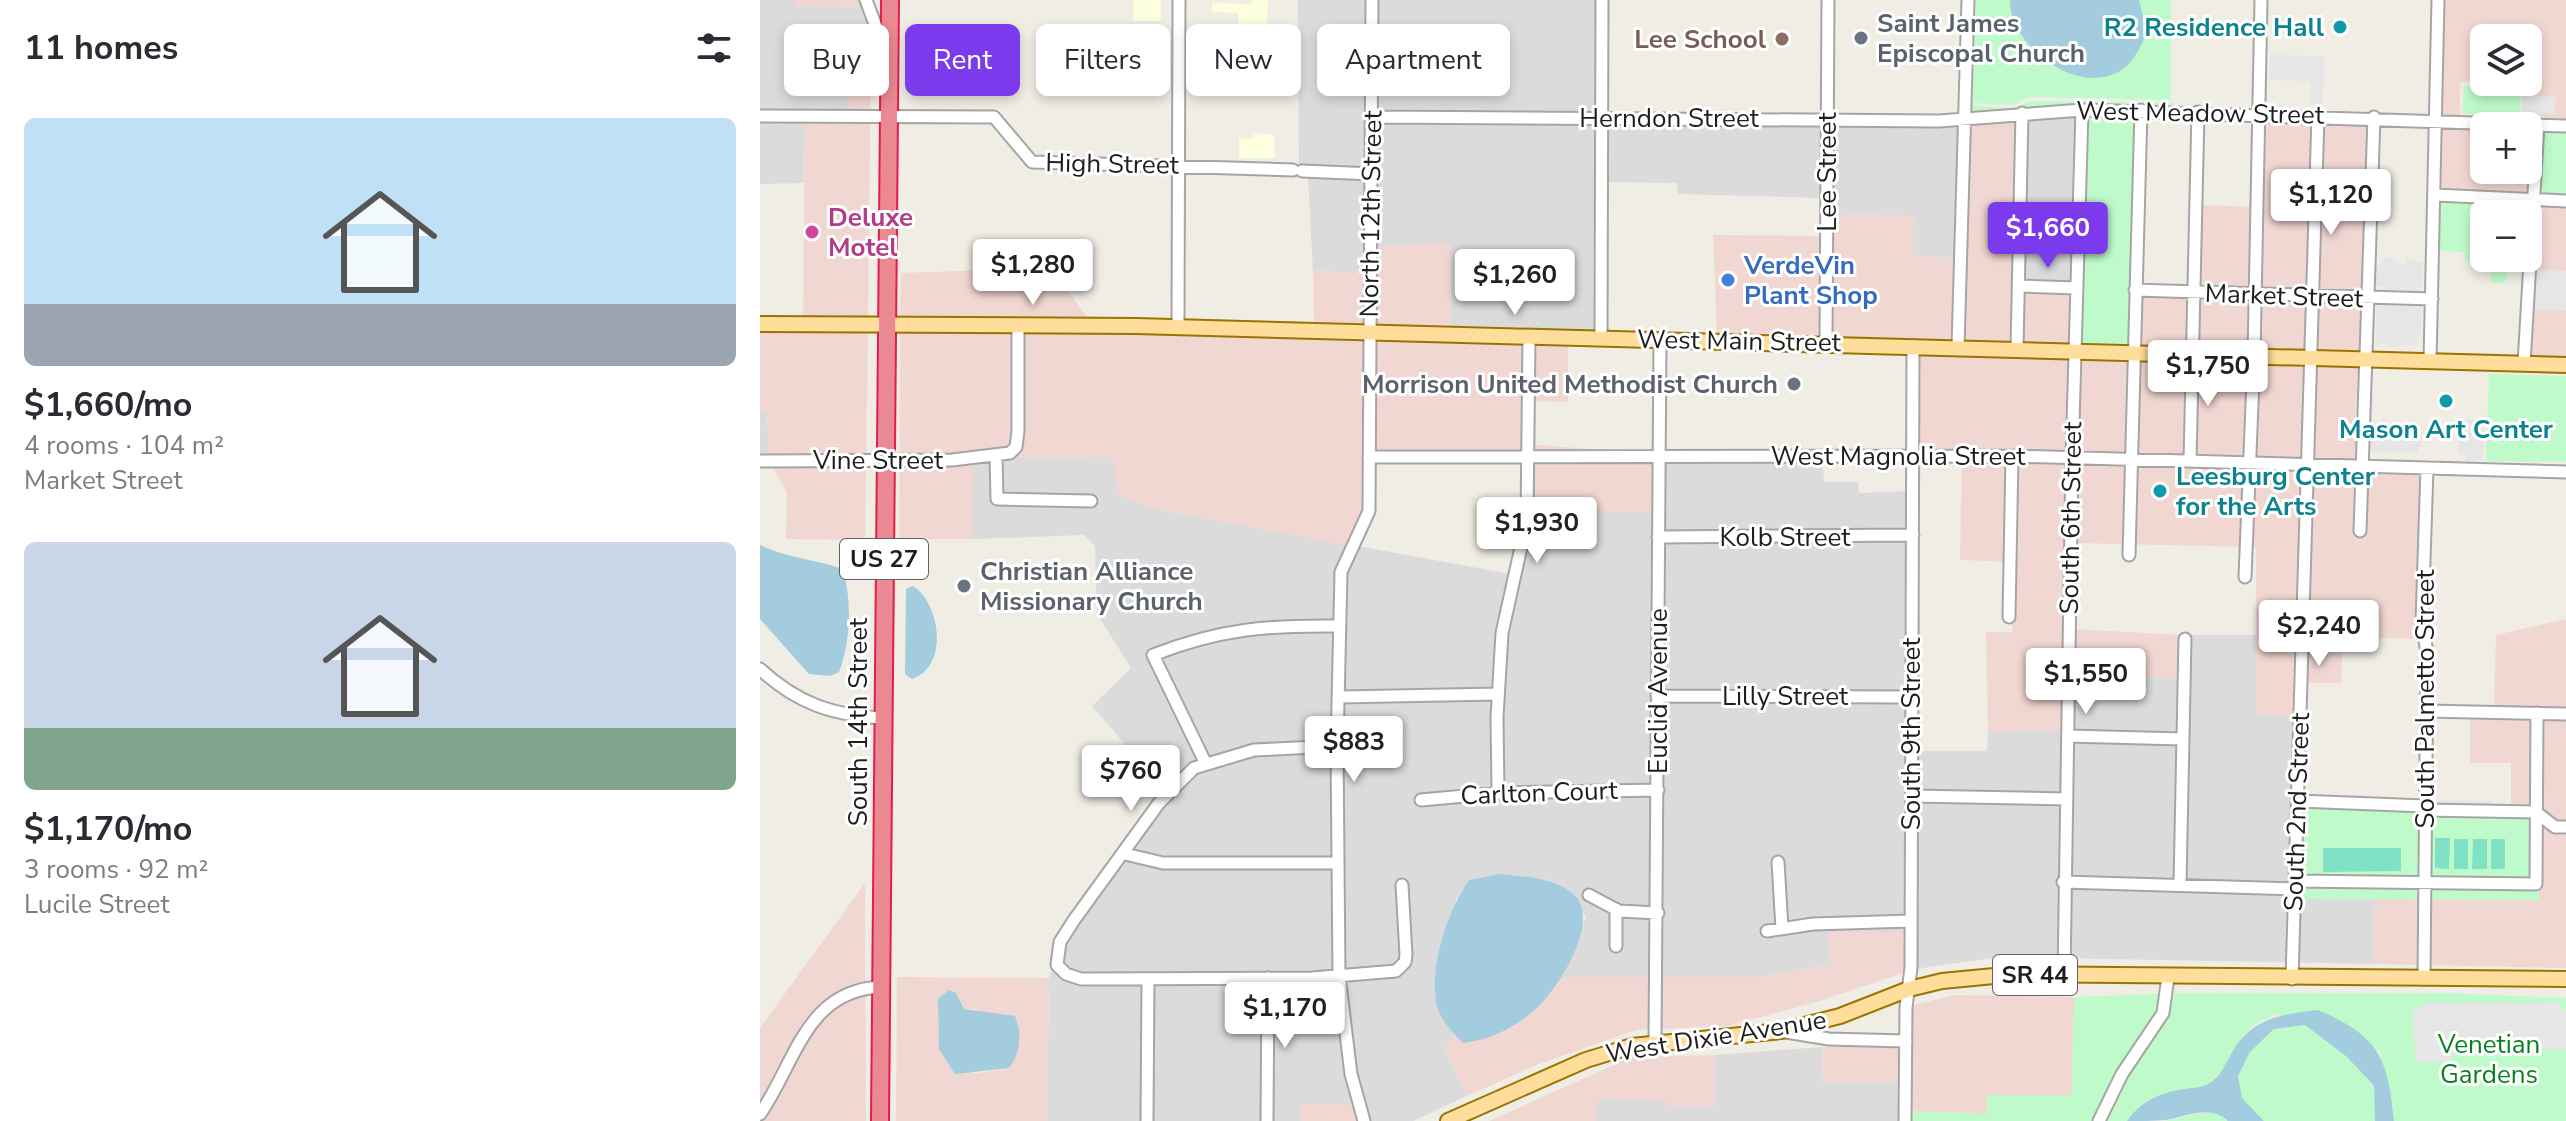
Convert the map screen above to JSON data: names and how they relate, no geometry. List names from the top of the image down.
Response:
{
  "streets": {
    "highway": ["US 27", "South 14th Street"],
    "main road": ["West Main Street", "SR 44", "West Dixie Avenue"],
    "street": [
      "West Meadow Street",
      "Herndon Street",
      "High Street",
      "Lee Street",
      "North 12th Street",
      "Market Street",
      "West Magnolia Street",
      "Vine Street",
      "South 6th Street",
      "Kolb Street",
      "Euclid Avenue",
      "Lilly Street",
      "South Palmetto Street",
      "South 9th Street",
      "Carlton Court",
      "South 2nd Street"
    ]
  },
  "crossings": [
    ["West Meadow Street", "Herndon Street"],
    ["West Meadow Street", "South 6th Street"],
    ["West Meadow Street", "South 2nd Street"],
    ["Herndon Street", "Lee Street"],
    ["Herndon Street", "North 12th Street"],
    ["High Street", "North 12th Street"],
    ["High Street", "US 27"],
    ["Lee Street", "West Main Street"],
    ["North 12th Street", "West Main Street"],
    ["North 12th Street", "West Magnolia Street"],
    ["Market Street", "South 2nd Street"],
    ["West Main Street", "South 6th Street"],
    ["West Main Street", "US 27"],
    ["West Main Street", "Euclid Avenue"],
    ["West Main Street", "South 14th Street"],
    ["West Main Street", "South 9th Street"],
    ["West Main Street", "South 2nd Street"],
    ["West Magnolia Street", "South 6th Street"],
    ["West Magnolia Street", "Euclid Avenue"],
    ["West Magnolia Street", "South Palmetto Street"],
    ["West Magnolia Street", "South 9th Street"],
    ["West Magnolia Street", "South 2nd Street"],
    ["Vine Street", "South 14th Street"],
    ["South 6th Street", "West Dixie Avenue"],
    ["Kolb Street", "Euclid Avenue"],
    ["Kolb Street", "South 9th Street"],
    ["US 27", "South 14th Street"],
    ["Euclid Avenue", "Lilly Street"],
    ["Euclid Avenue", "Carlton Court"],
    ["Euclid Avenue", "West Dixie Avenue"],
    ["Lilly Street", "South 9th Street"],
    ["South Palmetto Street", "SR 44"],
    ["South Palmetto Street", "West Dixie Avenue"],
    ["South 9th Street", "West Dixie Avenue"],
    ["South 2nd Street", "West Dixie Avenue"],
    ["SR 44", "West Dixie Avenue"]
  ],
  "parks": ["Venetian Gardens"],
  "places": [
    "R2 Residence Hall",
    "Saint James Episcopal Church",
    "Lee School",
    "Deluxe Motel",
    "VerdeVin Plant Shop",
    "Morrison United Methodist Church",
    "Mason Art Center",
    "Leesburg Center for the Arts",
    "Christian Alliance Missionary Church"
  ],
  "page": {
    "heading": "11 homes",
    "map_buttons": ["+", "−"],
    "chip": [
      "Buy",
      "Rent",
      "Filters",
      "New",
      "Apartment"
    ],
    "list": [
      {
        "name": "$1,660/mo",
        "note": "4 rooms · 104 m² · Market Street"
      },
      {
        "name": "$1,170/mo",
        "note": "3 rooms · 92 m² · Lucile Street"
      }
    ],
    "price": [
      "$1,120",
      "$1,660",
      "$1,280",
      "$1,260",
      "$1,750",
      "$1,930",
      "$2,240",
      "$1,550",
      "$883",
      "$760",
      "$1,170"
    ]
  }
}
